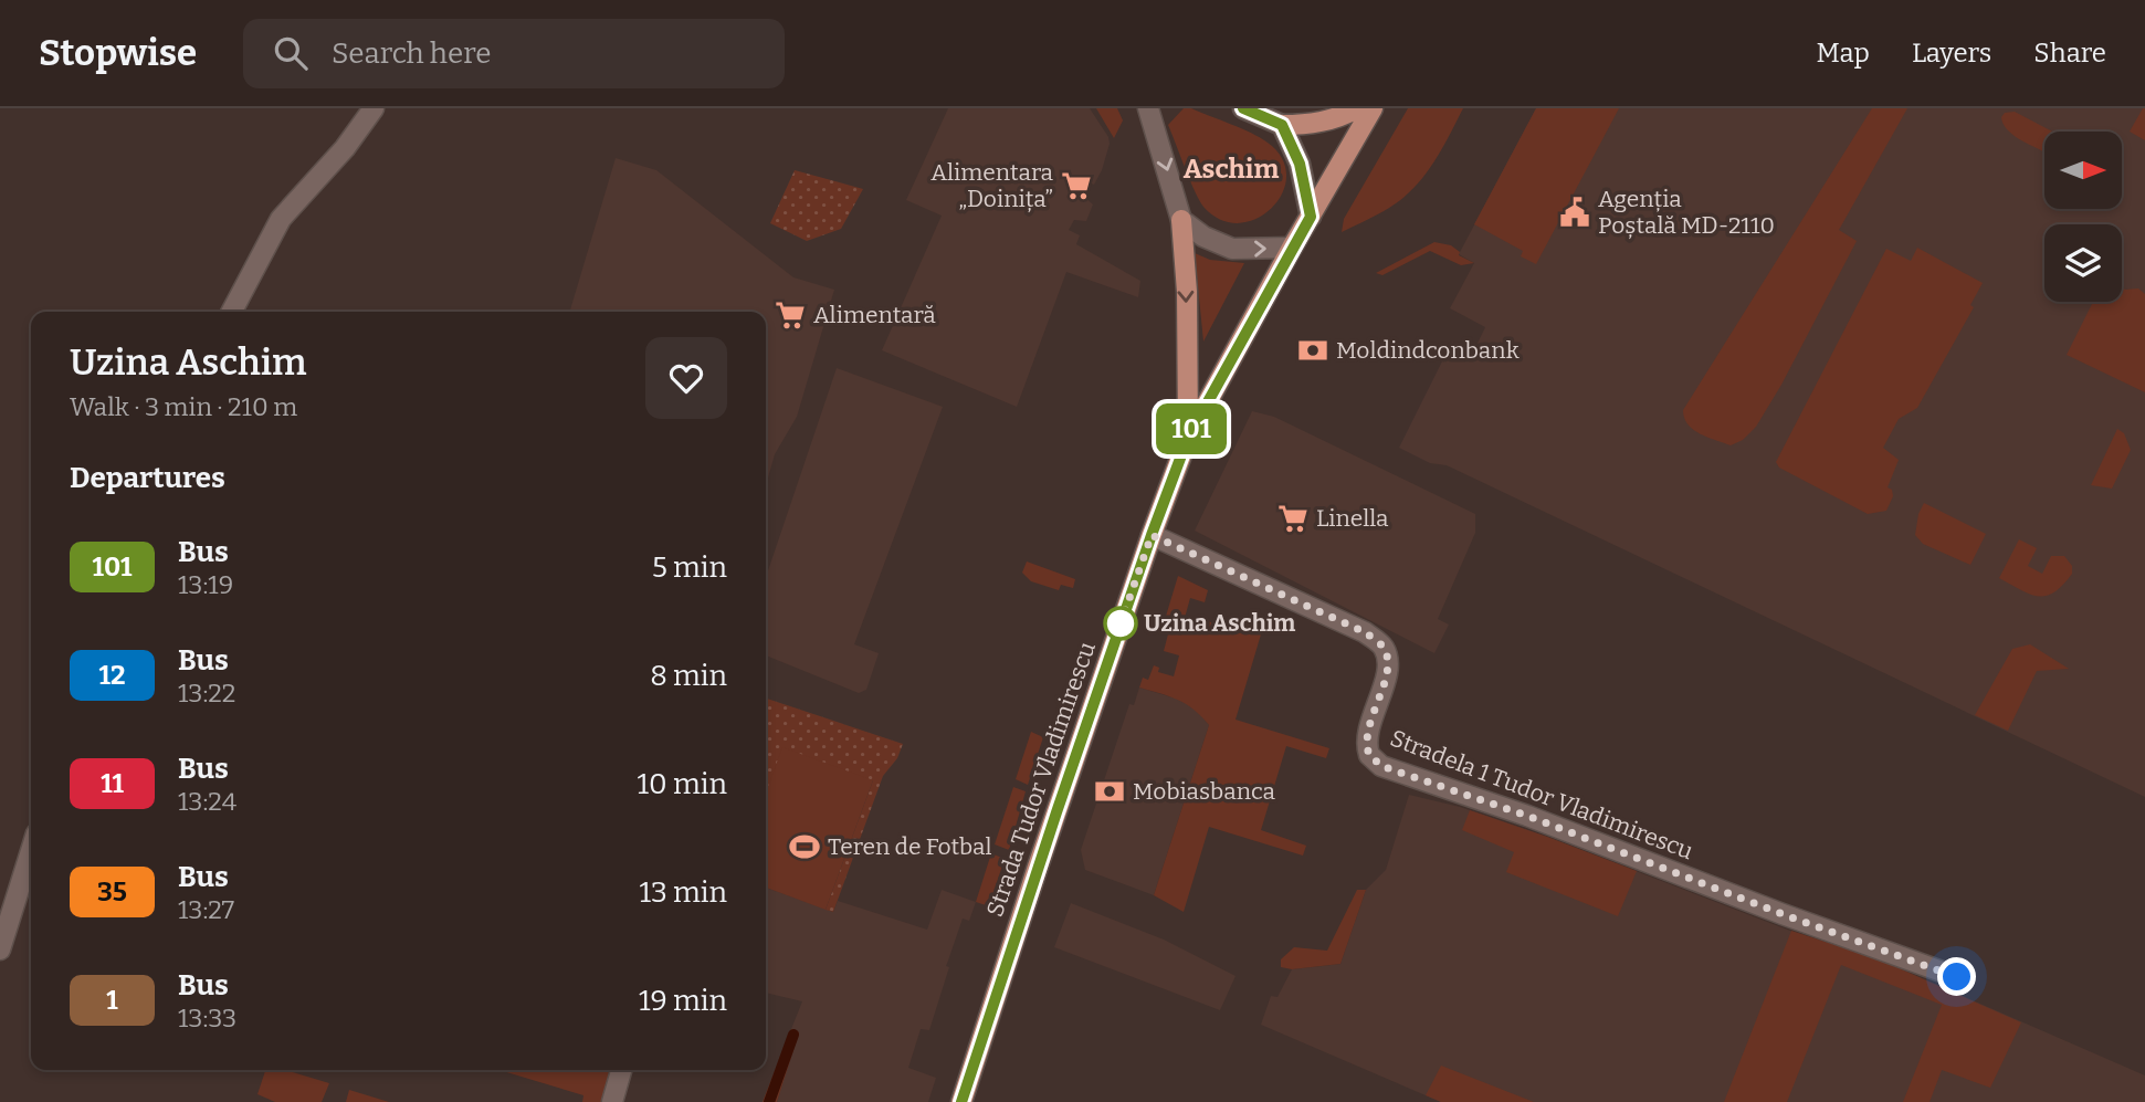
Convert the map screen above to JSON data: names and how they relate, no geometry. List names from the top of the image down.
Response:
{
  "streets": {
    "main road": ["Strada Tudor Vladimirescu"],
    "street": ["Stradela 1 Tudor Vladimirescu"]
  },
  "crossings": [
    ["Strada Tudor Vladimirescu", "Stradela 1 Tudor Vladimirescu"]
  ],
  "districts": ["Aschim"],
  "places": {
    "supermarket": ["Alimentara „Doinița”", "Alimentară", "Linella"],
    "public building": ["Agenția Poștală MD-2110"],
    "bank": ["Moldindconbank", "Mobiasbanca"],
    "other": ["Uzina Aschim"],
    "sports": ["Teren de Fotbal"]
  },
  "lines": ["bus line 101"],
  "north": "right",
  "page": {
    "header": "Stopwise",
    "search": "Search here",
    "nav": ["Map", "Layers", "Share"],
    "on_map": "101",
    "heading": [
      ["Uzina Aschim", "Walk · 3 min · 210 m"],
      "Departures"
    ],
    "list": [
      {
        "mark": "101",
        "name": "Bus",
        "note": "13:19",
        "value": "5 min"
      },
      {
        "mark": "12",
        "name": "Bus",
        "note": "13:22",
        "value": "8 min"
      },
      {
        "mark": "11",
        "name": "Bus",
        "note": "13:24",
        "value": "10 min"
      },
      {
        "mark": "35",
        "name": "Bus",
        "note": "13:27",
        "value": "13 min"
      },
      {
        "mark": "1",
        "name": "Bus",
        "note": "13:33",
        "value": "19 min"
      }
    ]
  }
}
